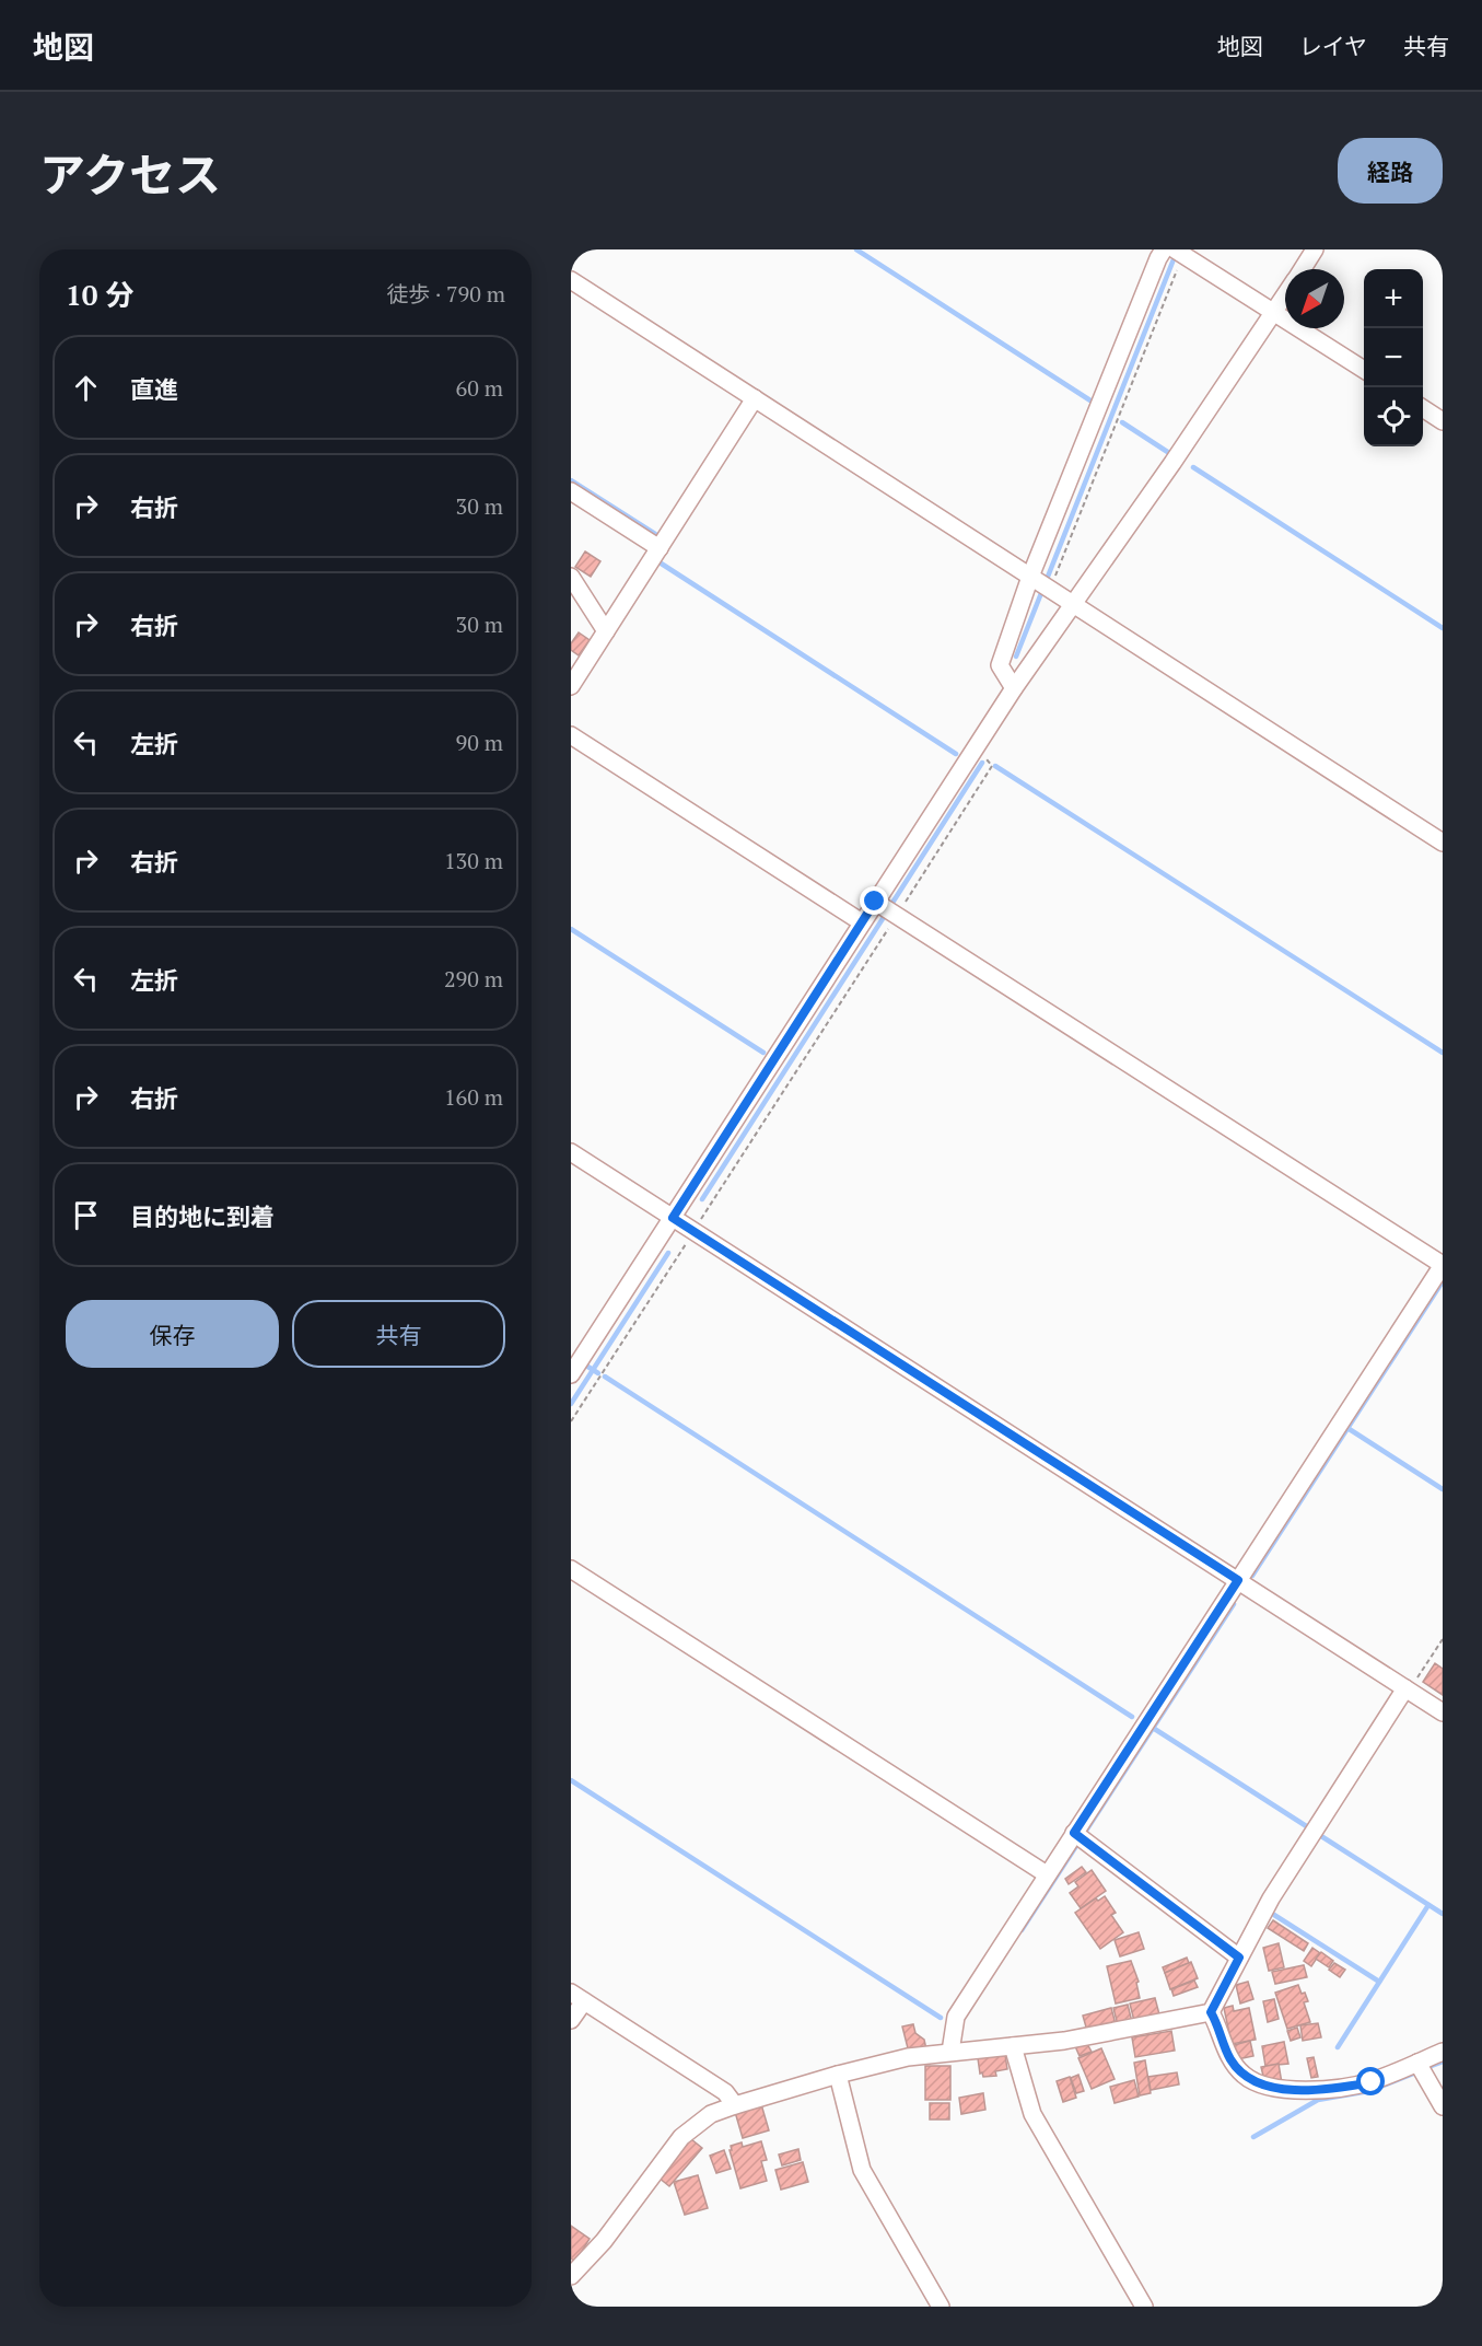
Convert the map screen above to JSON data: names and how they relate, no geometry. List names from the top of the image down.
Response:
{
  "north": "bottom left",
  "page": {
    "header": "地図",
    "nav": ["地図", "レイヤ", "共有"],
    "title": "アクセス",
    "buttons": [
      "経路",
      ["保存", "共有"]
    ],
    "heading": ["10 分", "徒歩 · 790 m"],
    "map_buttons": ["+", "−"],
    "list": [
      ["直進", "60 m"],
      ["右折", "30 m"],
      ["右折", "30 m"],
      ["左折", "90 m"],
      ["右折", "130 m"],
      ["左折", "290 m"],
      ["右折", "160 m"],
      "目的地に到着"
    ]
  }
}
